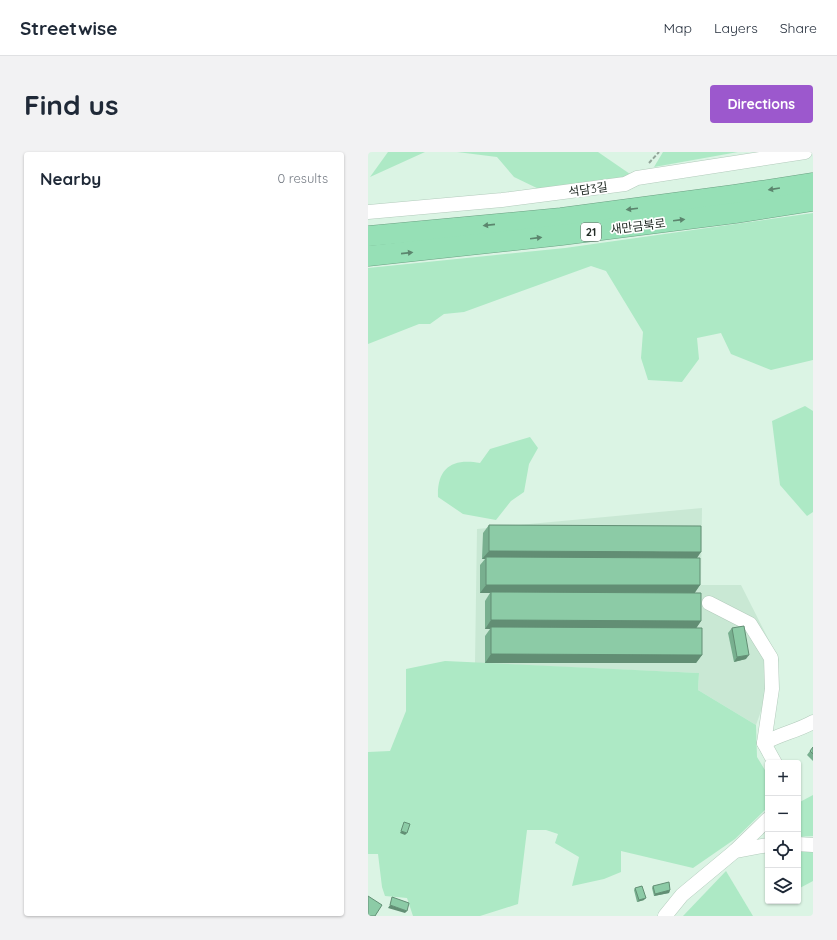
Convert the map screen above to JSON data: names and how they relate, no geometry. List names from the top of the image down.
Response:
{
  "streets": {
    "highway": ["새만금북로", "21"],
    "street": ["석담3길"]
  },
  "page": {
    "header": "Streetwise",
    "nav": ["Map", "Layers", "Share"],
    "buttons": "Directions",
    "title": "Find us",
    "heading": ["Nearby", "0 results"],
    "map_buttons": ["+", "−"]
  }
}
